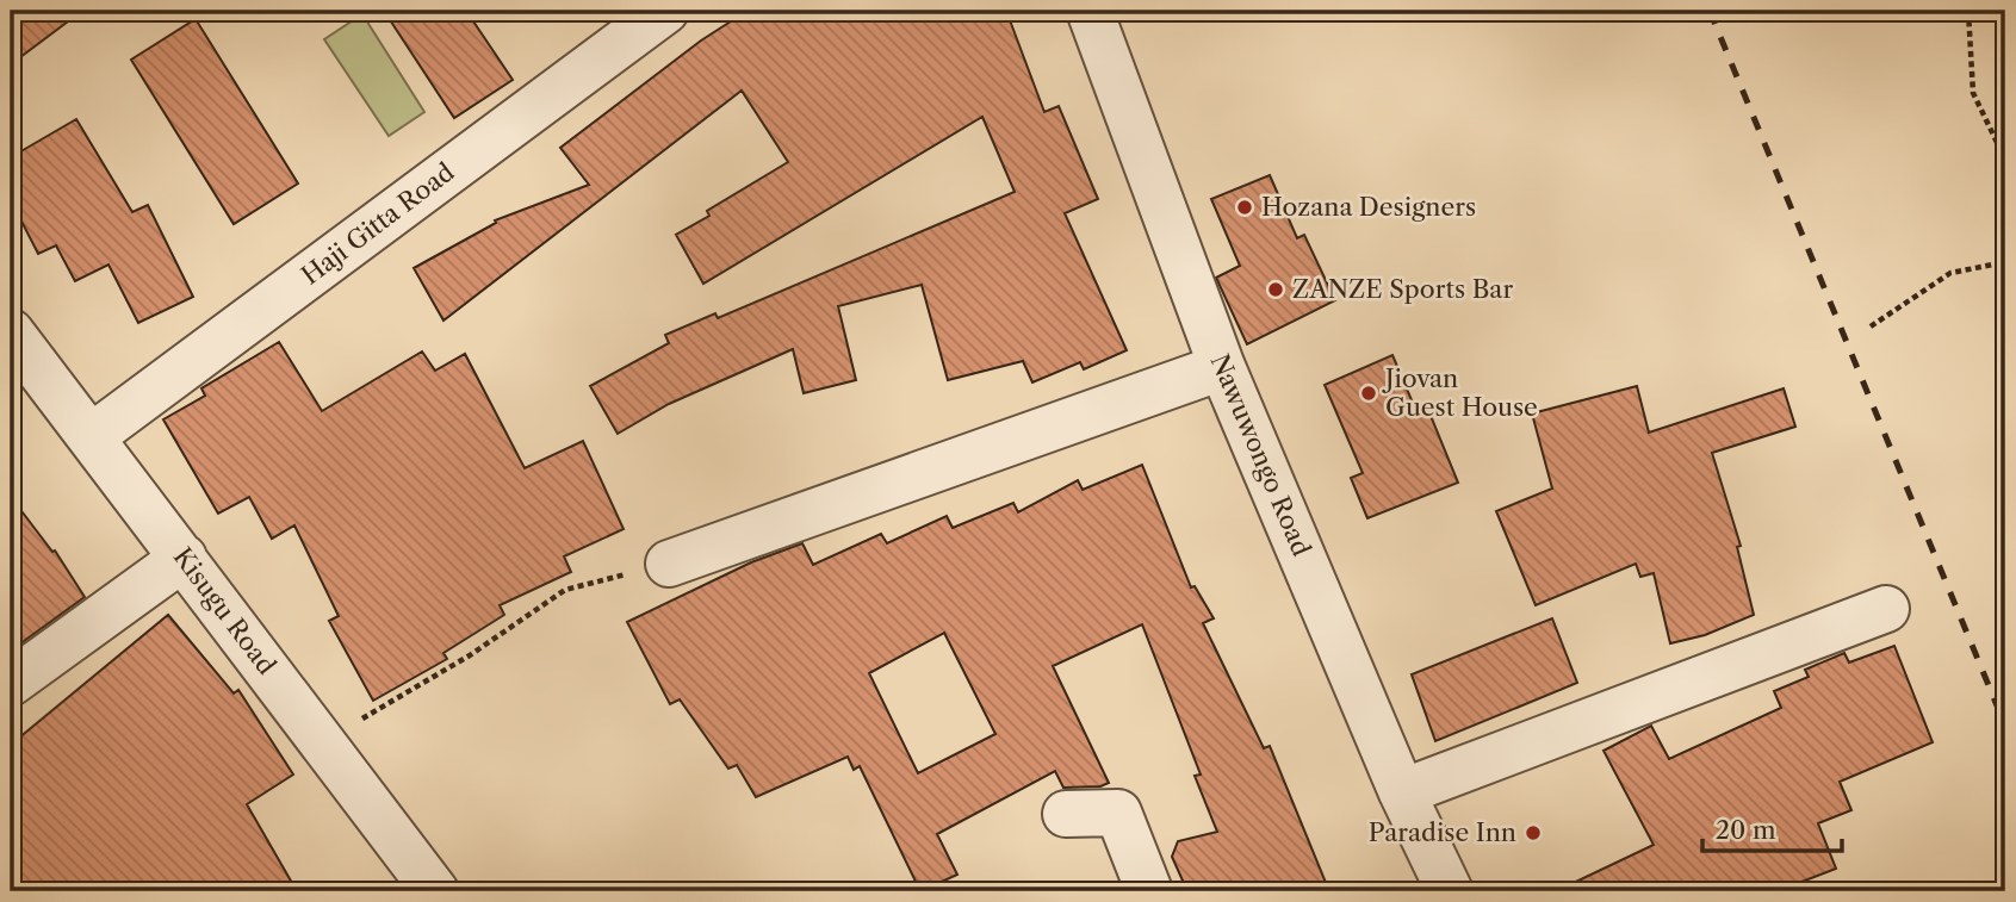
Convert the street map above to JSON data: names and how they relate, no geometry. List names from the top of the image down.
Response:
{
  "streets": {
    "street": ["Haji Gitta Road", "Nawuwongo Road", "Kisugu Road"]
  },
  "crossings": [
    ["Haji Gitta Road", "Kisugu Road"]
  ],
  "places": [
    "Hozana Designers",
    "ZANZE Sports Bar",
    "Jiovan Guest House",
    "Paradise Inn"
  ],
  "scale_bar": "20 m"
}
